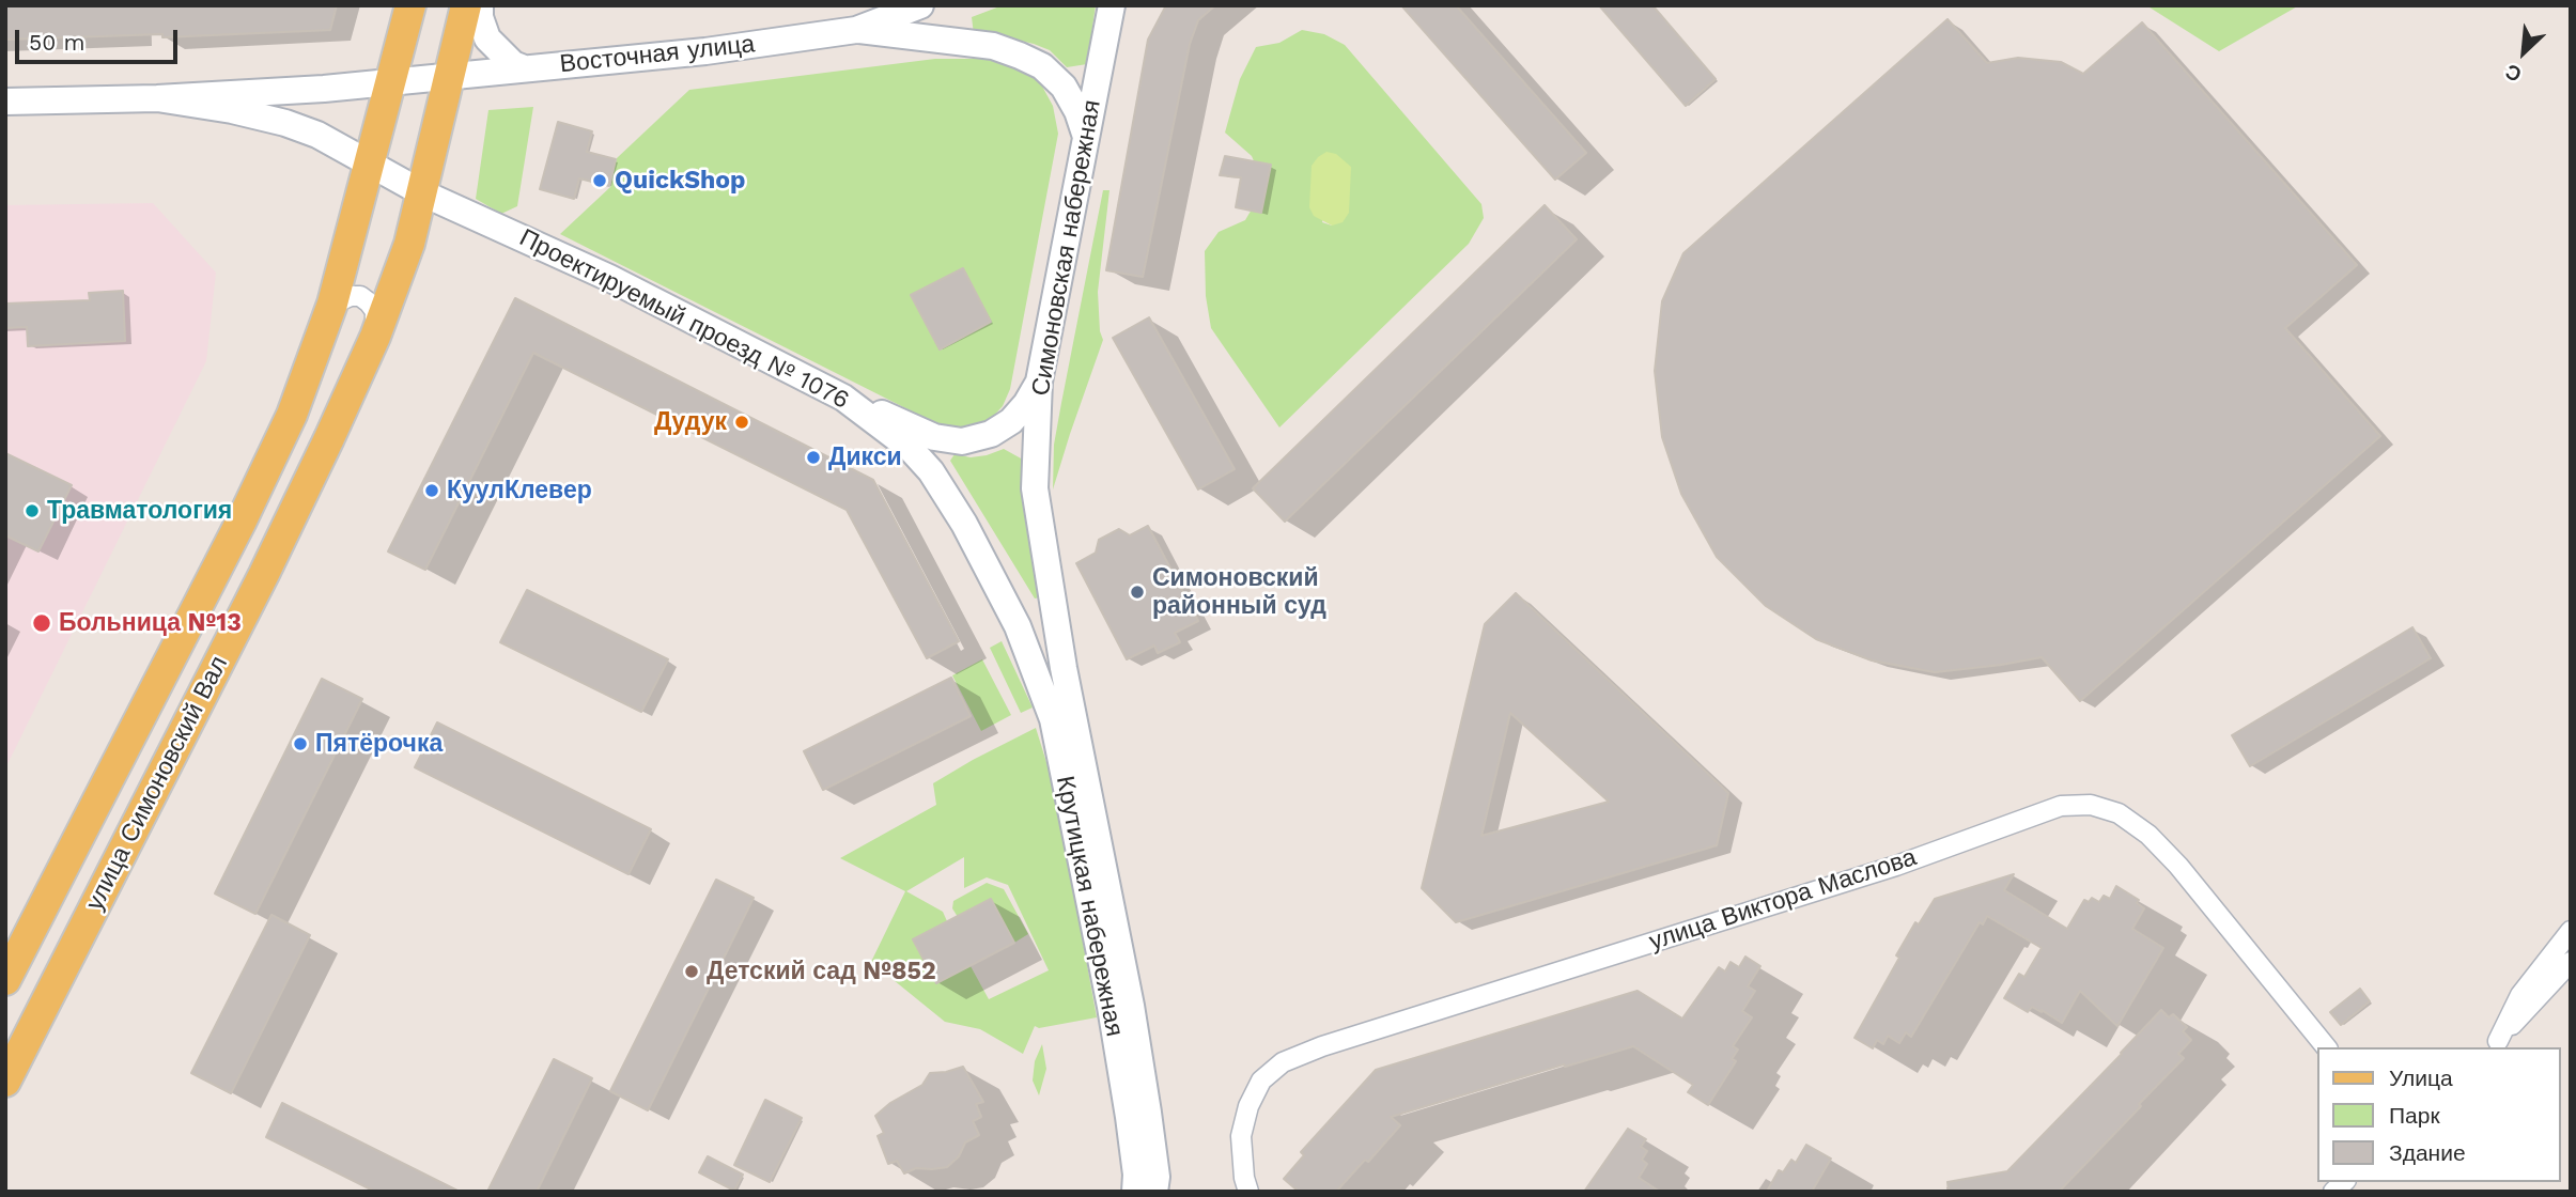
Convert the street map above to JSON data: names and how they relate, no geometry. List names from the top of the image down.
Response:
{
  "streets": {
    "main road": [
      "Восточная улица",
      "Симоновская набережная",
      "Проектируемый проезд № 1076",
      "улица Симоновский Вал",
      "Крутицкая набережная"
    ],
    "street": ["улица Виктора Маслова"]
  },
  "crossings": [
    ["Восточная улица", "Проектируемый проезд № 1076"],
    ["Восточная улица", "улица Симоновский Вал"],
    ["Симоновская набережная", "Крутицкая набережная"],
    ["Проектируемый проезд № 1076", "улица Симоновский Вал"],
    ["Проектируемый проезд № 1076", "Крутицкая набережная"]
  ],
  "places": [
    "QuickShop",
    "Дудук",
    "Дикси",
    "КуулКлевер",
    "Травматология",
    "Симоновский районный суд",
    "Больница №13",
    "Пятёрочка",
    "Детский сад №852"
  ],
  "legend": ["Улица", "Парк", "Здание"],
  "scale_bar": "50 m",
  "north": "bottom left"
}
